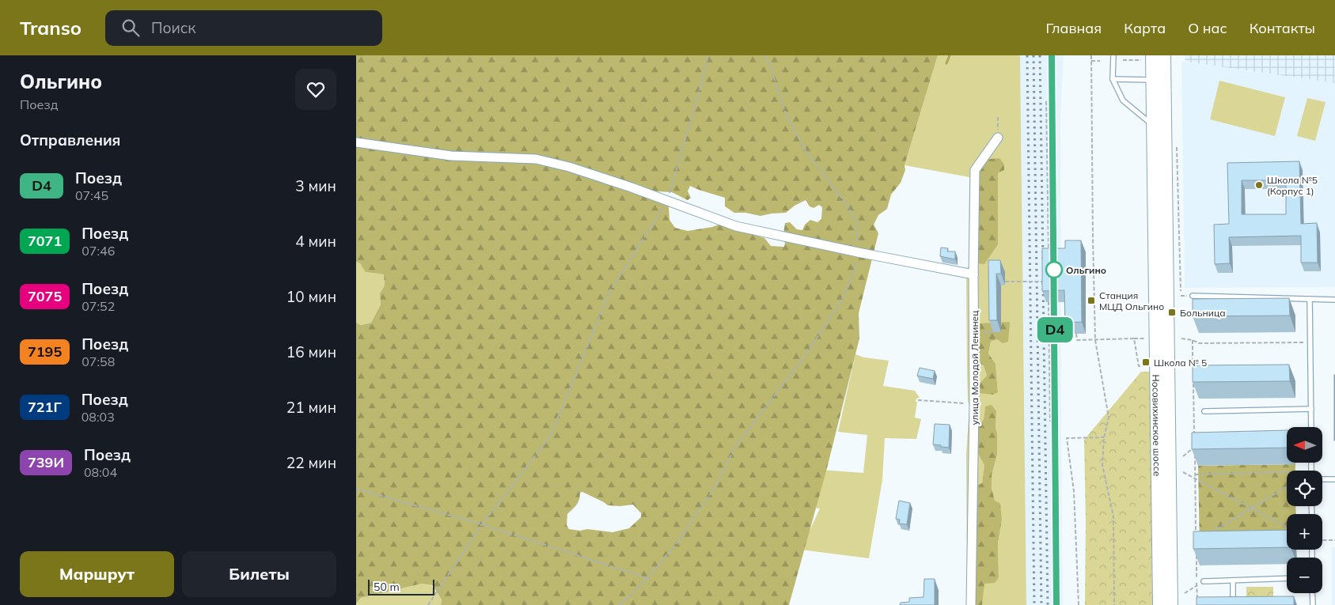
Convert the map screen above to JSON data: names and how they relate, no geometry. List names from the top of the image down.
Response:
{
  "streets": {
    "main road": ["Носовихинское шоссе"],
    "street": ["улица Молодой Ленинец"]
  },
  "places": {
    "other": ["Школа №5 (Корпус 1)", "Ольгино"],
    "transit": ["Станция МЦД Ольгино", "Больница", "Школа № 5"]
  },
  "scale_bar": "50 m",
  "north": "left",
  "page": {
    "header": "Transo",
    "search": "Поиск",
    "nav": [
      "Главная",
      "Карта",
      "О нас",
      "Контакты"
    ],
    "heading": [
      ["Ольгино", "Поезд"],
      "Отправления"
    ],
    "on_map": "D4",
    "list": [
      {
        "mark": "D4",
        "name": "Поезд",
        "note": "07:45",
        "value": "3 мин"
      },
      {
        "mark": "7071",
        "name": "Поезд",
        "note": "07:46",
        "value": "4 мин"
      },
      {
        "mark": "7075",
        "name": "Поезд",
        "note": "07:52",
        "value": "10 мин"
      },
      {
        "mark": "7195",
        "name": "Поезд",
        "note": "07:58",
        "value": "16 мин"
      },
      {
        "mark": "721Г",
        "name": "Поезд",
        "note": "08:03",
        "value": "21 мин"
      },
      {
        "mark": "739И",
        "name": "Поезд",
        "note": "08:04",
        "value": "22 мин"
      }
    ],
    "map_buttons": ["+", "−"],
    "buttons": ["Маршрут", "Билеты"],
    "scale": "50 m"
  }
}
